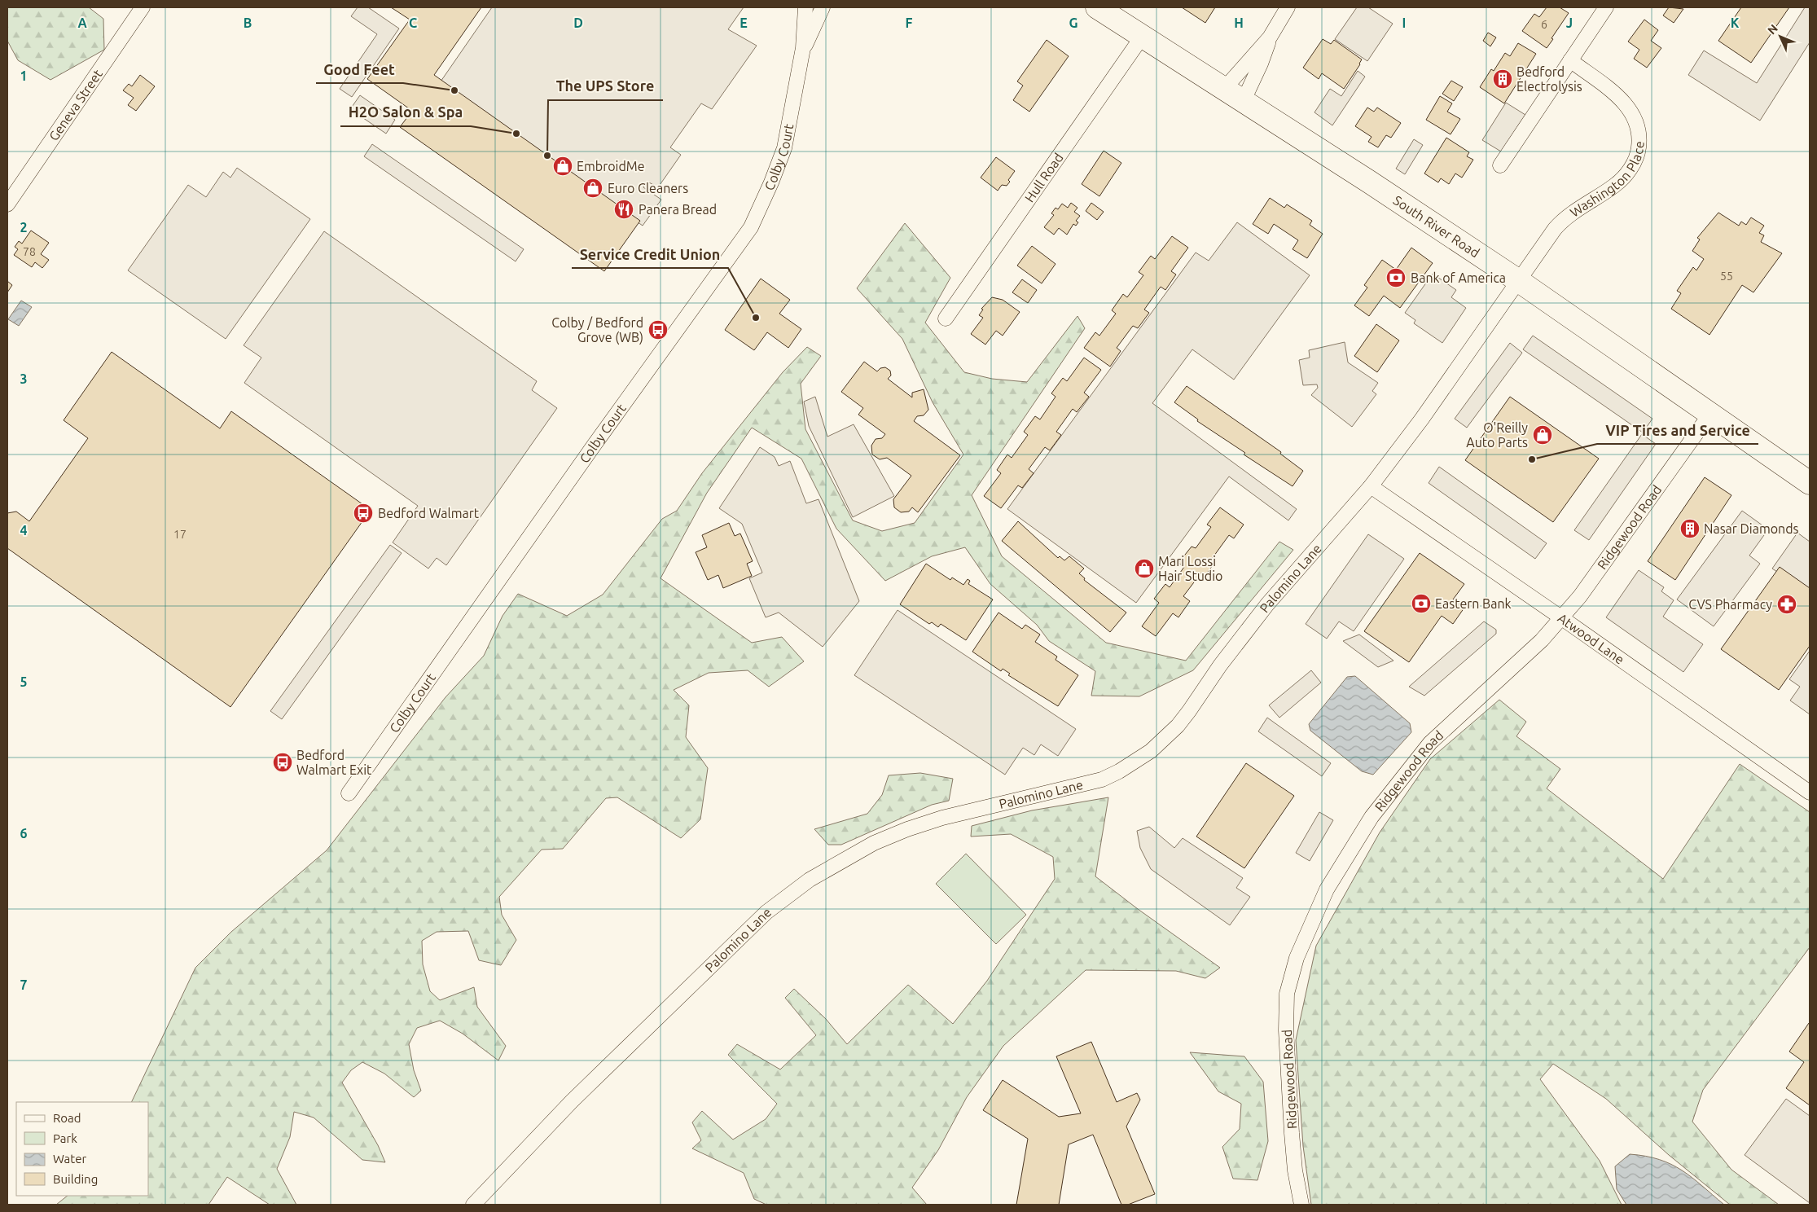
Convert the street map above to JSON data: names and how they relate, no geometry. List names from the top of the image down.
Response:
{
  "streets": {
    "main road": ["South River Road"],
    "street": [
      "Geneva Street",
      "Colby Court",
      "Washington Place",
      "Hull Road",
      "Ridgewood Road",
      "Palomino Lane",
      "Atwood Lane"
    ]
  },
  "crossings": [
    ["Washington Place", "South River Road"],
    ["Washington Place", "Palomino Lane"],
    ["Hull Road", "South River Road"],
    ["South River Road", "Ridgewood Road"],
    ["South River Road", "Palomino Lane"],
    ["Ridgewood Road", "Atwood Lane"],
    ["Palomino Lane", "Atwood Lane"]
  ],
  "places": {
    "building": ["Bedford Electrolysis", "Nasar Diamonds"],
    "other": [
      "Good Feet",
      "H2O Salon & Spa",
      "The UPS Store",
      "Service Credit Union",
      "VIP Tires and Service"
    ],
    "shop": [
      "EmbroidMe",
      "Euro Cleaners",
      "O'Reilly Auto Parts",
      "Mari Lossi Hair Studio"
    ],
    "restaurant": ["Panera Bread"],
    "bank": ["Bank of America", "Eastern Bank"],
    "bus stop": ["Colby / Bedford Grove (WB)", "Bedford Walmart", "Bedford Walmart Exit"],
    "pharmacy": ["CVS Pharmacy"]
  },
  "house_numbers": [
    "6",
    "78",
    "55",
    "17"
  ],
  "legend": [
    "Road",
    "Park",
    "Water",
    "Building"
  ],
  "north": "top left",
  "grid": {
    "columns": [
      "A",
      "B",
      "C",
      "D",
      "E",
      "F",
      "G",
      "H",
      "I",
      "J",
      "K"
    ],
    "rows": [
      "1",
      "2",
      "3",
      "4",
      "5",
      "6",
      "7"
    ]
  }
}
